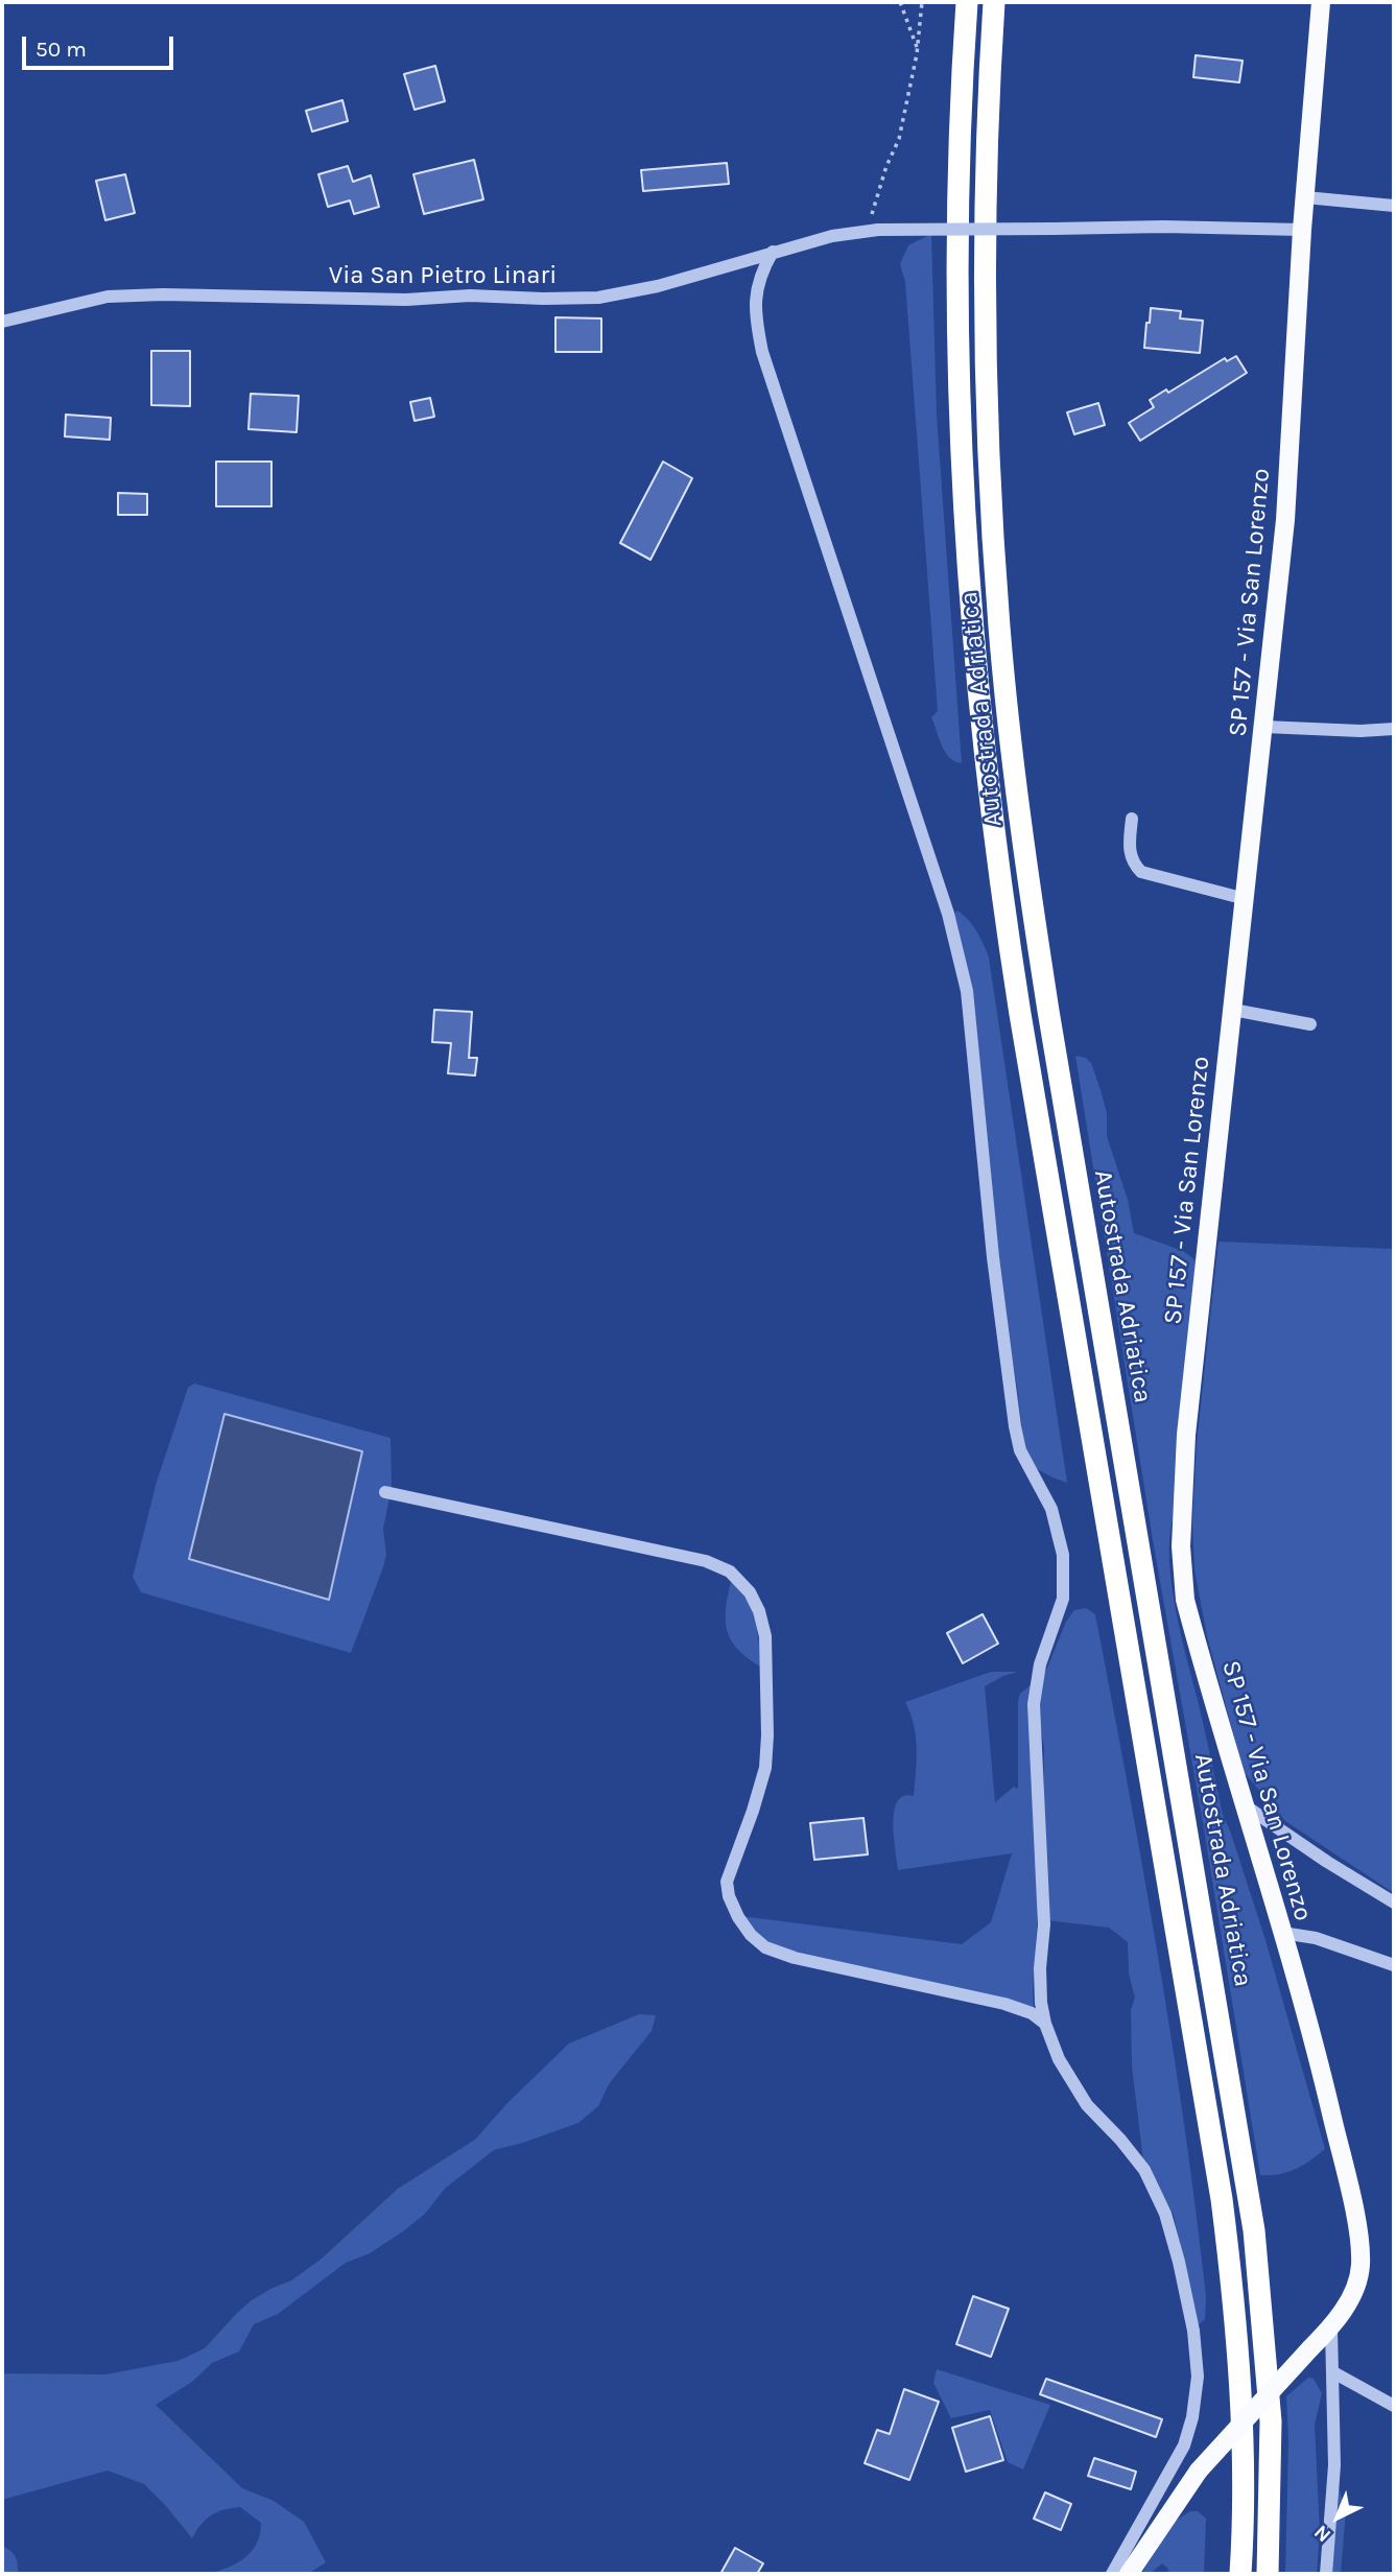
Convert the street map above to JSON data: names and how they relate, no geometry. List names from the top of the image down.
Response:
{
  "streets": {
    "highway": ["Autostrada Adriatica"],
    "main road": ["SP 157 - Via San Lorenzo"],
    "street": ["Via San Pietro Linari"]
  },
  "crossings": [
    ["Via San Pietro Linari", "SP 157 - Via San Lorenzo"]
  ],
  "scale_bar": "50 m",
  "north": "bottom left"
}
